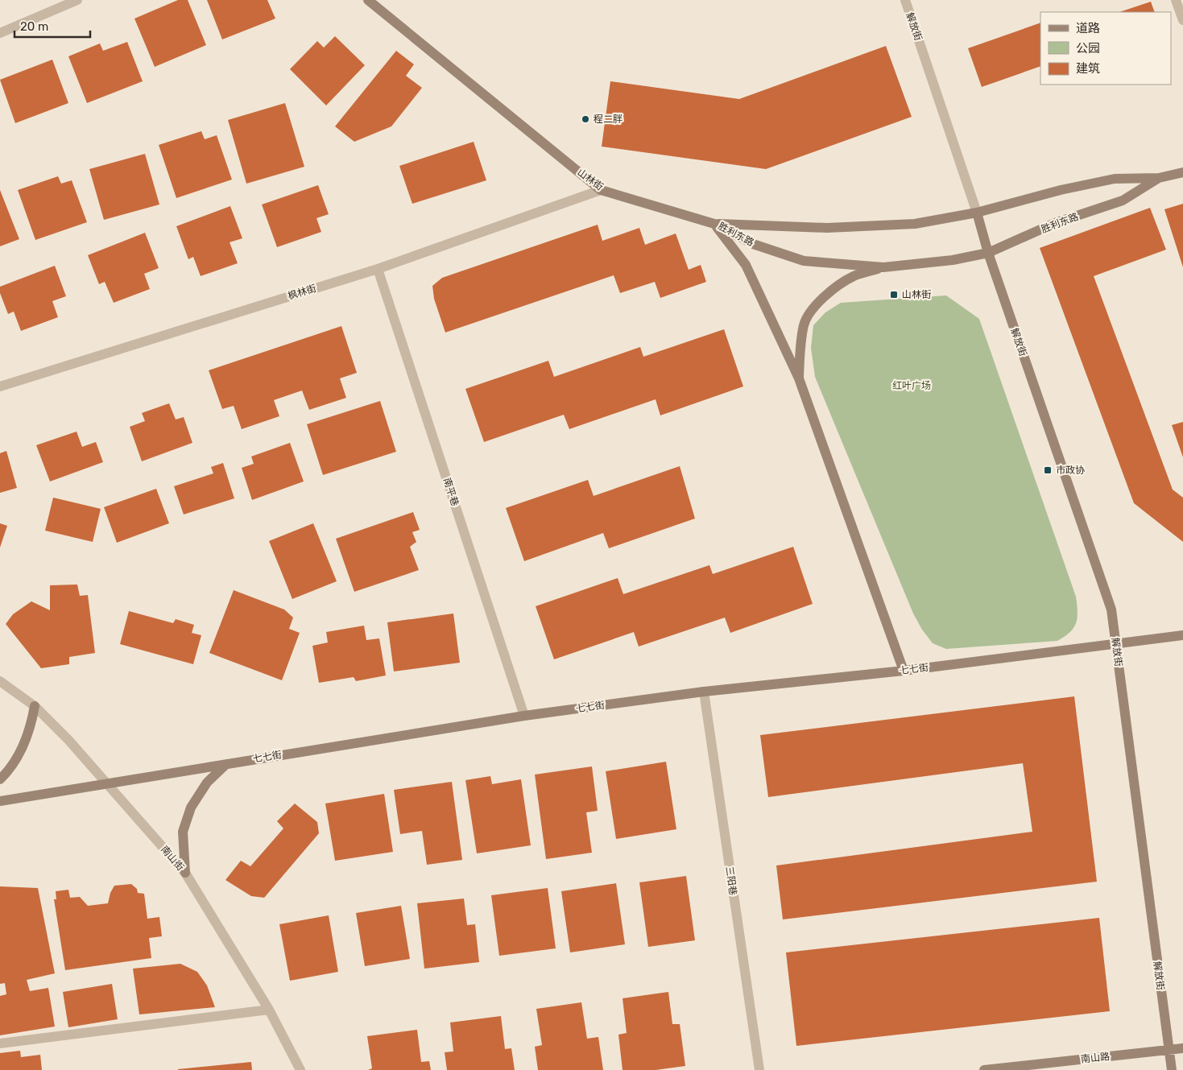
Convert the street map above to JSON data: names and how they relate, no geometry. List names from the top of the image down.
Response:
{
  "streets": {
    "main road": [
      "解放街",
      "山林街",
      "胜利东路",
      "七七街",
      "南山路"
    ],
    "street": [
      "枫林街",
      "南平巷",
      "南山街",
      "三阳巷"
    ]
  },
  "crossings": [
    ["解放街", "胜利东路"],
    ["解放街", "七七街"],
    ["解放街", "南山路"],
    ["山林街", "胜利东路"],
    ["山林街", "枫林街"],
    ["枫林街", "南平巷"],
    ["南平巷", "七七街"],
    ["七七街", "南山街"],
    ["七七街", "三阳巷"]
  ],
  "parks": ["红叶广场"],
  "places": {
    "other": ["程二胖"],
    "transit": ["山林街", "市政协"]
  },
  "legend": ["道路", "公园", "建筑"],
  "scale_bar": "20 m"
}
